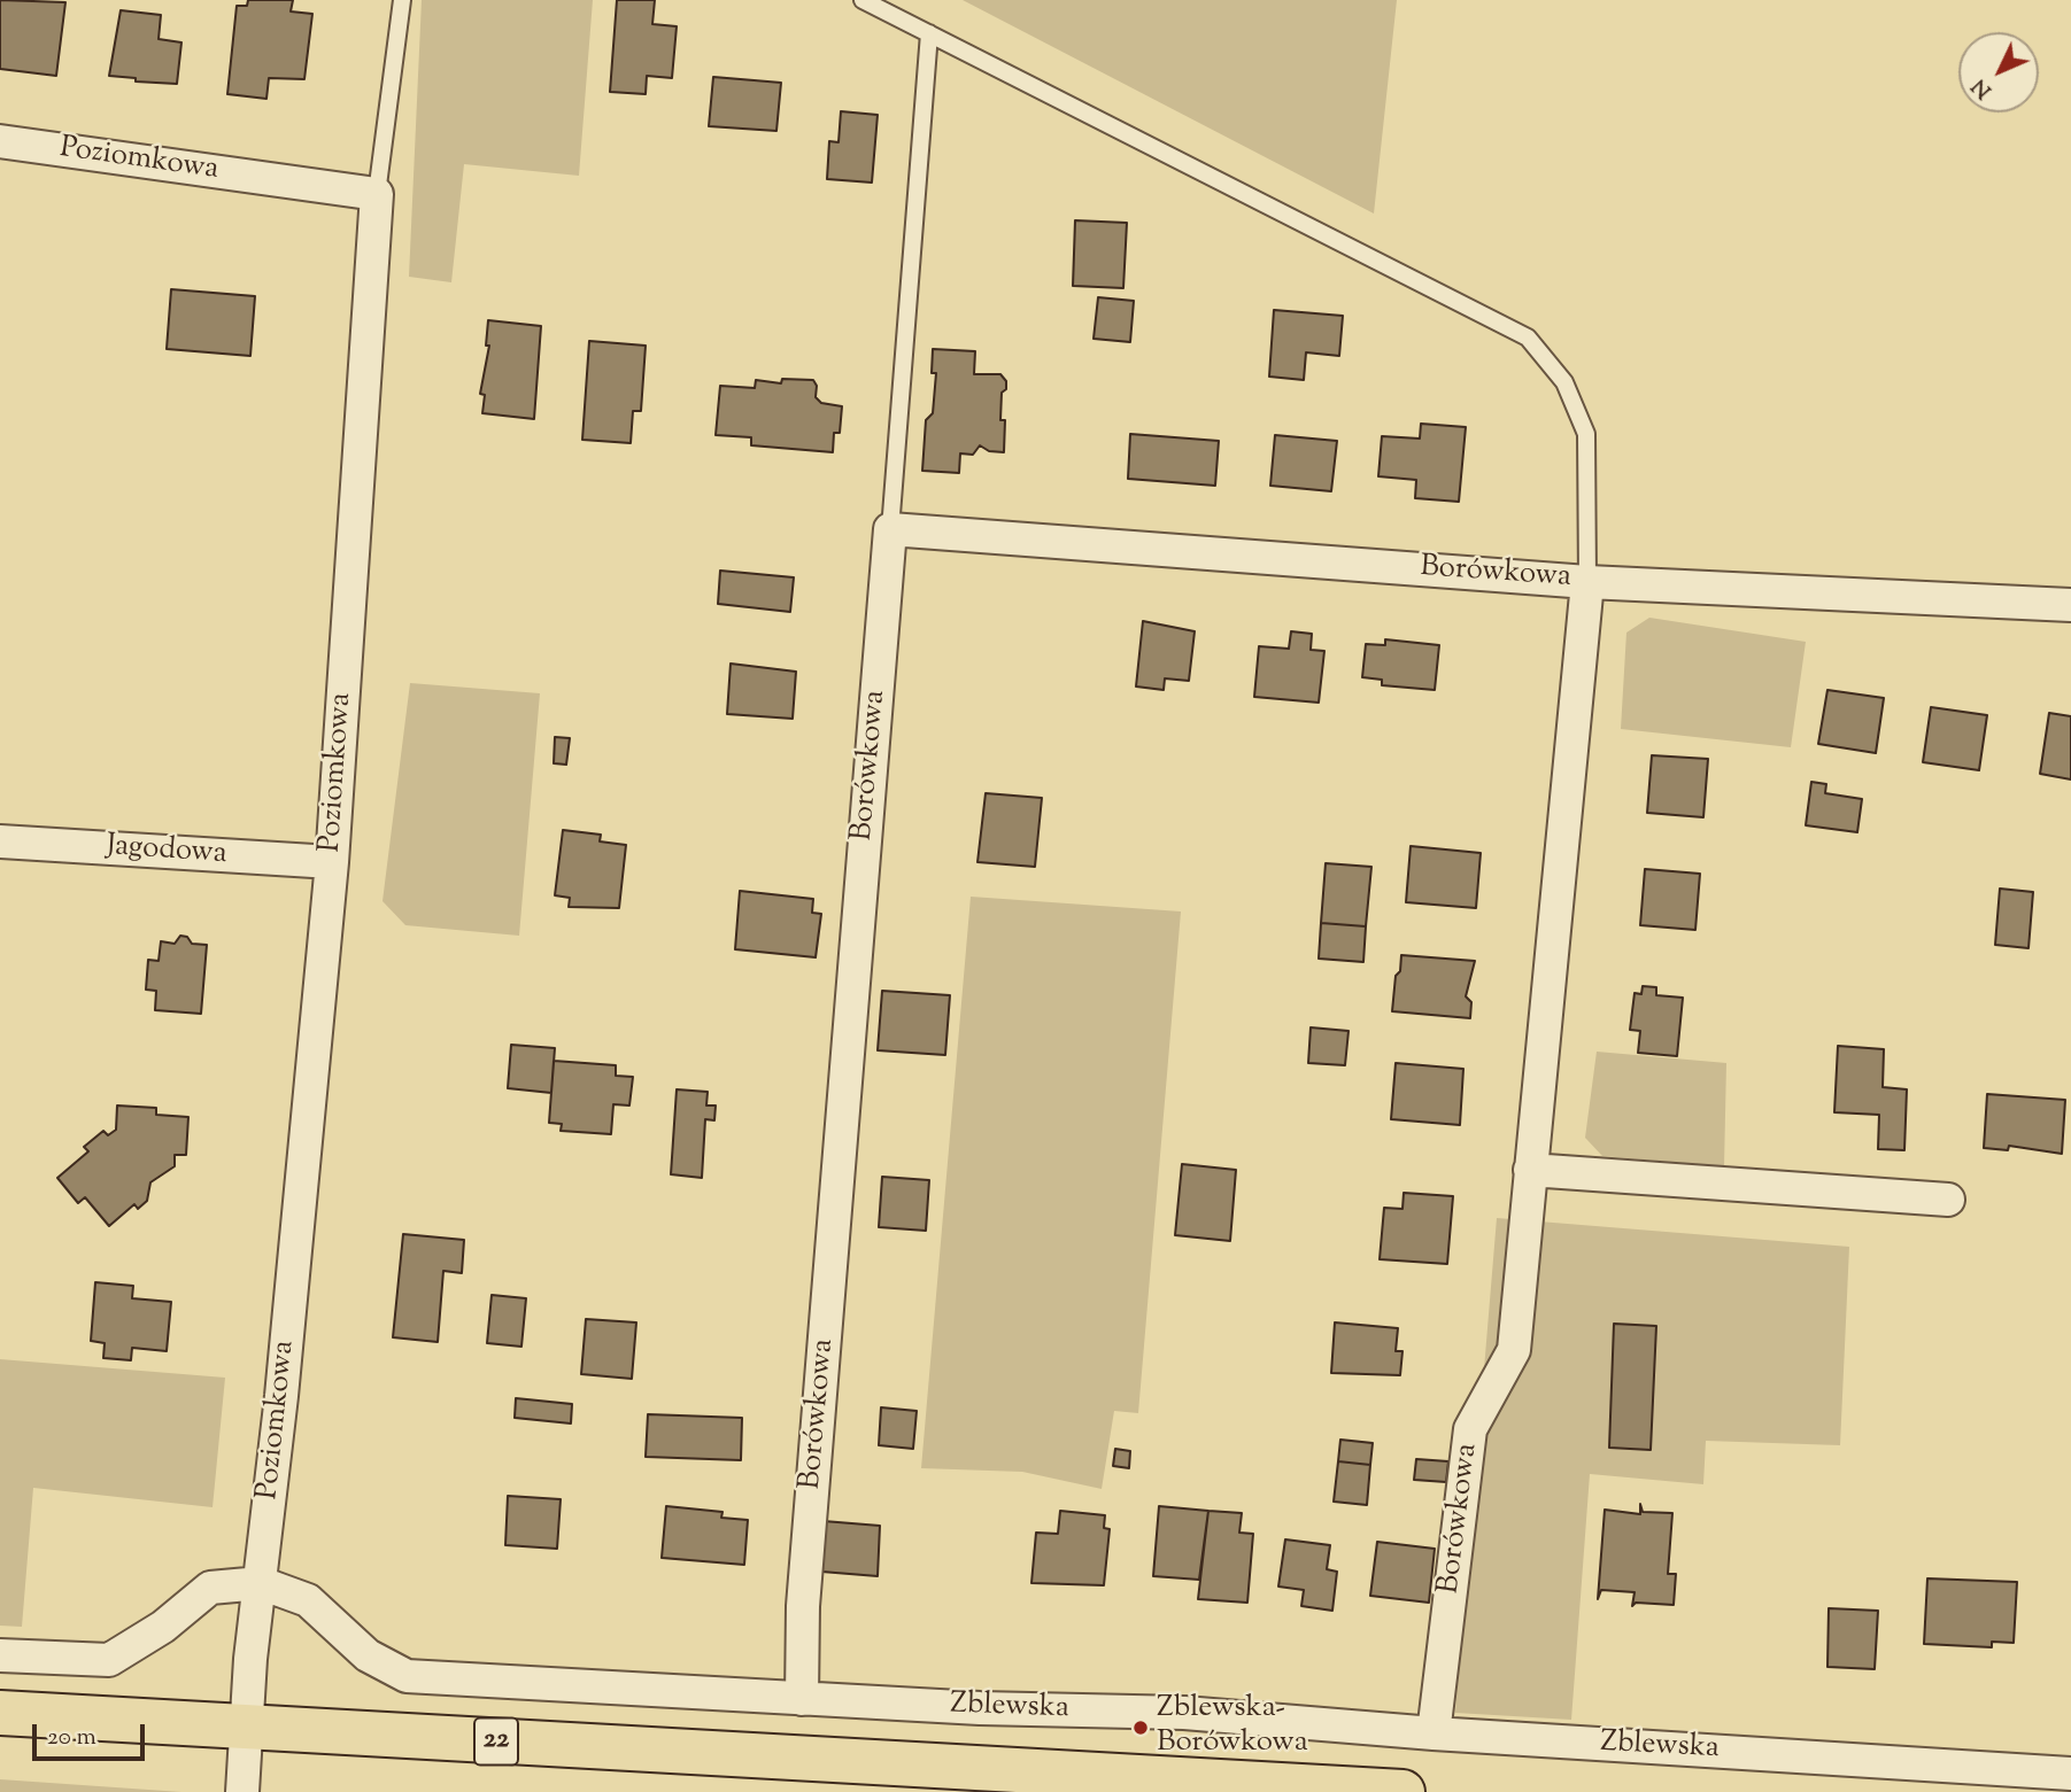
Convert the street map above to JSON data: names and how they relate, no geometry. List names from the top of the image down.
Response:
{
  "streets": {
    "main road": ["Zblewska", "22"],
    "street": ["Poziomkowa", "Borówkowa", "Jagodowa"]
  },
  "crossings": [
    ["Poziomkowa", "Jagodowa"],
    ["Poziomkowa", "Zblewska"],
    ["Borówkowa", "Zblewska"]
  ],
  "places": ["Zblewska- Borówkowa"],
  "scale_bar": "20 m",
  "north": "bottom left"
}
